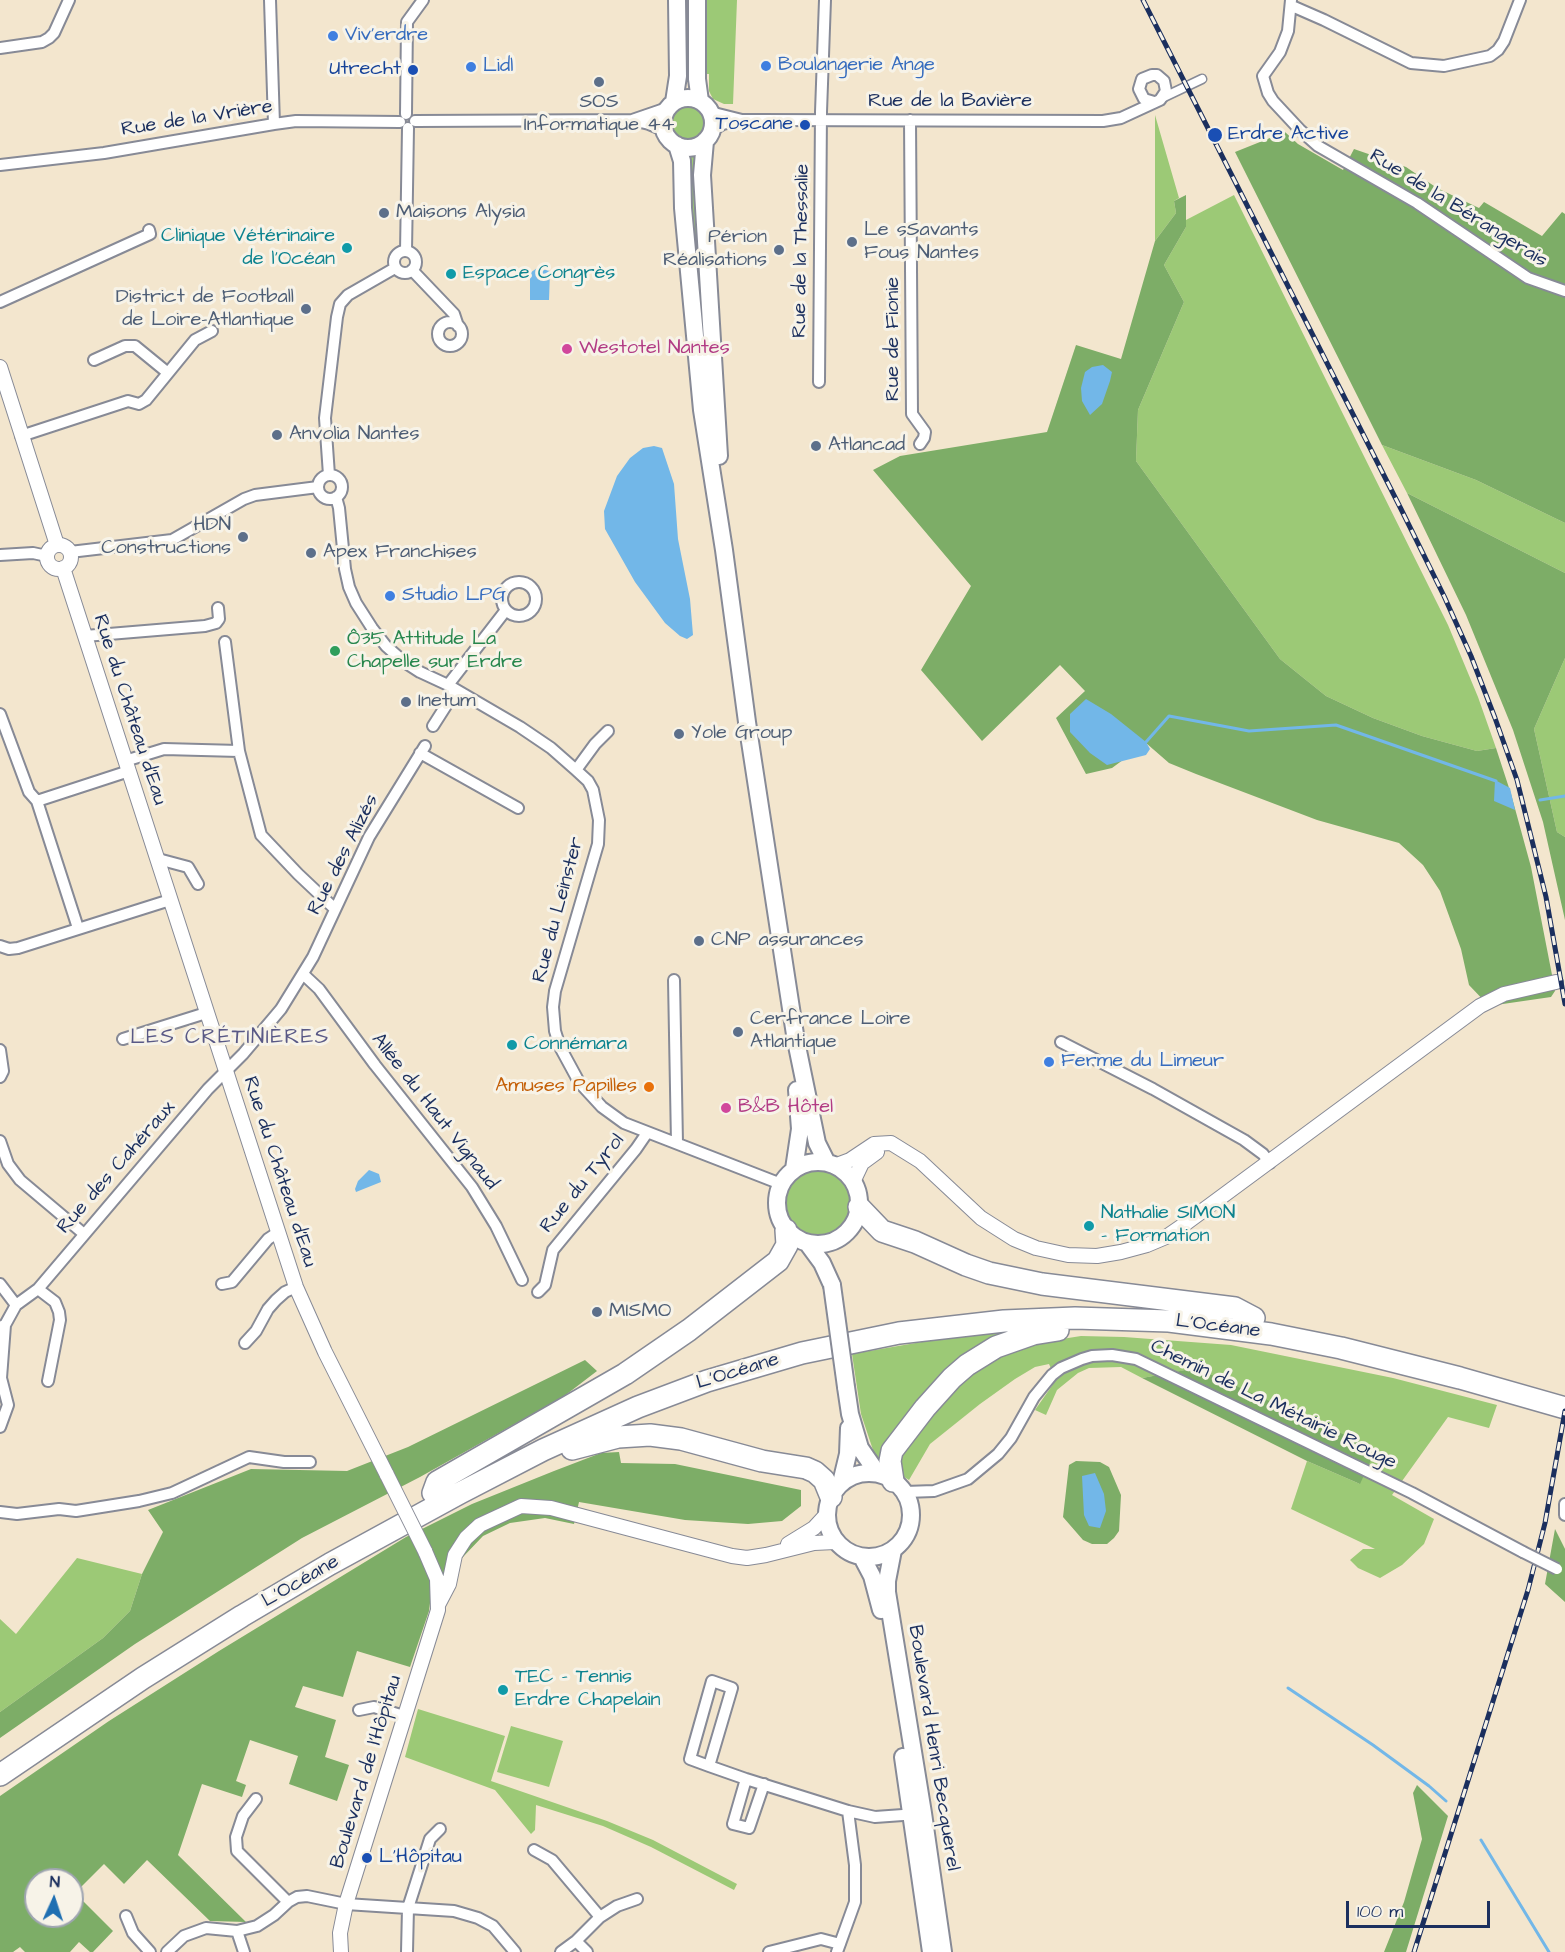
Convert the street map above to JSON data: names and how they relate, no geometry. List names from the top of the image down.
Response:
{
  "streets": {
    "highway": ["L’Océane"],
    "main road": ["Boulevard Henri Becquerel"],
    "street": [
      "Rue de la Bavière",
      "Rue de la Vrière",
      "Rue de la Bérangerais",
      "Rue de la Thessalie",
      "Rue de Fionie",
      "Rue du Château d'Eau",
      "Rue des Alizés",
      "Rue du Leinster",
      "Allée du Haut Vignaud",
      "Rue des Cahéraux",
      "Rue du Tyrol",
      "Chemin de La Métairie Rouge",
      "Boulevard de l'Hôpitau"
    ]
  },
  "crossings": [
    ["Rue de la Bavière", "Rue de la Vrière"],
    ["Rue de la Bavière", "Rue de la Thessalie"],
    ["Rue de la Bavière", "Rue de Fionie"],
    ["Rue du Château d'Eau", "Rue des Alizés"],
    ["Rue du Château d'Eau", "Rue des Cahéraux"],
    ["Rue du Château d'Eau", "Boulevard de l'Hôpitau"],
    ["Rue des Alizés", "Allée du Haut Vignaud"],
    ["Rue des Alizés", "Rue des Cahéraux"],
    ["Rue du Leinster", "Rue du Tyrol"],
    ["Chemin de La Métairie Rouge", "Boulevard Henri Becquerel"],
    ["Chemin de La Métairie Rouge", "Boulevard de l'Hôpitau"],
    ["Boulevard Henri Becquerel", "Boulevard de l'Hôpitau"]
  ],
  "districts": ["LES CRÉTINIÈRES"],
  "places": [
    "Viv'erdre",
    "Boulangerie Ange",
    "Lidl",
    "Utrecht",
    "SOS Informatique 44",
    "Toscane",
    "Erdre Active",
    "Maisons Alysia",
    "Le sSavants Fous Nantes",
    "Clinique Vétérinaire de l'Océan",
    "Périon Réalisations",
    "Espace Congrès",
    "District de Football de Loire-Atlantique",
    "Westotel Nantes",
    "Anvolia Nantes",
    "Atlancad",
    "HDN Constructions",
    "Apex Franchises",
    "Studio LPG",
    "Ô35 Attitude La Chapelle sur Erdre",
    "Inetum",
    "Yole Group",
    "CNP assurances",
    "Cerfrance Loire Atlantique",
    "Connémara",
    "Ferme du Limeur",
    "Amuses Papilles",
    "B&B Hôtel",
    "Nathalie SIMON - Formation",
    "MISMO",
    "TEC - Tennis Erdre Chapelain",
    "L'Hôpitau"
  ],
  "scale_bar": "100 m",
  "north": "top"
}
